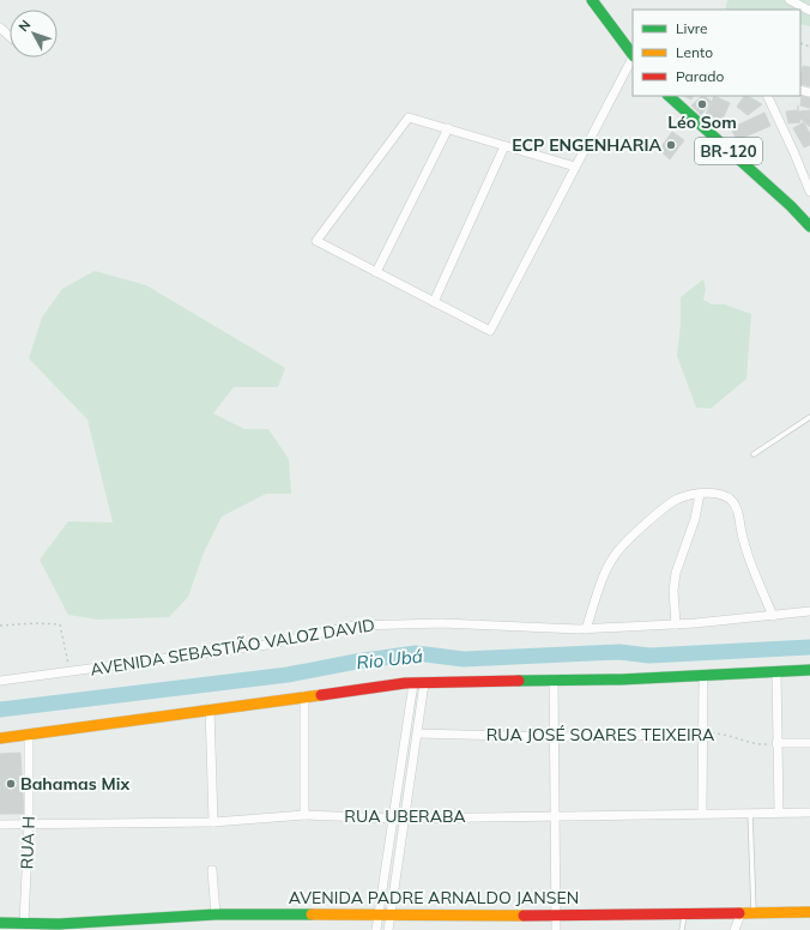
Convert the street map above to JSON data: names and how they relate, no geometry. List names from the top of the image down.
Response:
{
  "streets": {
    "street": [
      "BR-120",
      "AVENIDA SEBASTIÃO VALOZ DAVID",
      "RUA JOSÉ SOARES TEIXEIRA",
      "RUA UBERABA",
      "RUA H",
      "AVENIDA PADRE ARNALDO JANSEN"
    ]
  },
  "crossings": [
    ["RUA UBERABA", "RUA H"],
    ["RUA H", "AVENIDA PADRE ARNALDO JANSEN"]
  ],
  "water": ["Rio Ubá"],
  "places": ["Léo Som", "ECP ENGENHARIA", "Bahamas Mix"],
  "legend": ["Livre", "Lento", "Parado"],
  "north": "top left"
}
